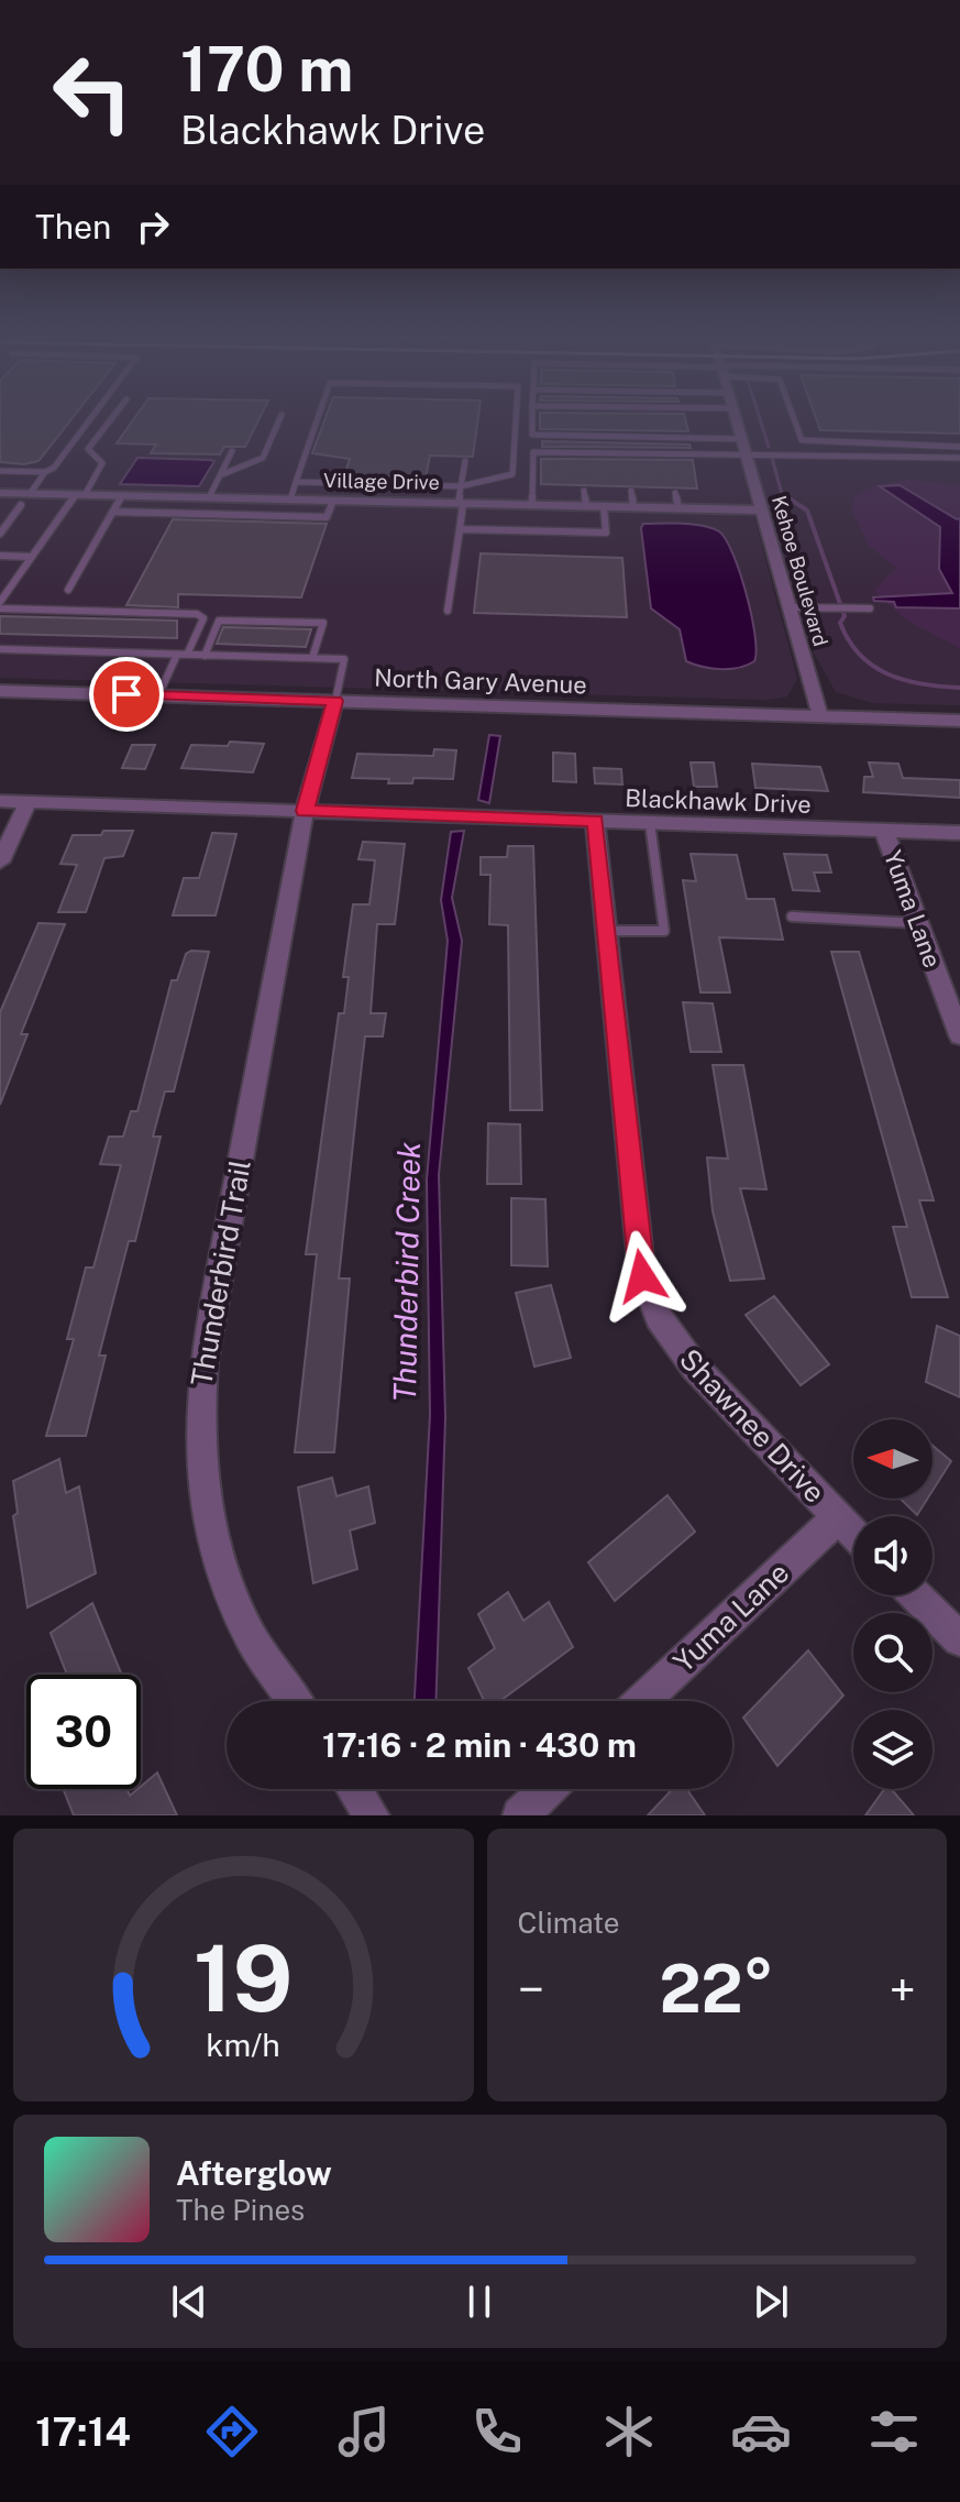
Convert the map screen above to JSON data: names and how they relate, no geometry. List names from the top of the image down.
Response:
{
  "streets": {
    "street": [
      "Village Drive",
      "Kehoe Boulevard",
      "North Gary Avenue",
      "Blackhawk Drive",
      "Yuma Lane",
      "Thunderbird Trail",
      "Shawnee Drive"
    ]
  },
  "crossings": [
    ["Village Drive", "Kehoe Boulevard"],
    ["Kehoe Boulevard", "North Gary Avenue"],
    ["North Gary Avenue", "Thunderbird Trail"],
    ["Blackhawk Drive", "Yuma Lane"],
    ["Blackhawk Drive", "Thunderbird Trail"],
    ["Blackhawk Drive", "Shawnee Drive"],
    ["Yuma Lane", "Shawnee Drive"]
  ],
  "water": ["Thunderbird Creek"],
  "north": "left",
  "page": {
    "turn": ["170 m", "Blackhawk Drive"],
    "then": "Then",
    "limit": "30",
    "trip": "17:16 · 2 min · 430 m",
    "tile": "Climate",
    "heat": ["−", "22°", "+"],
    "song": ["Afterglow", "The Pines"],
    "tabs": "17:14",
    "gauge": ["19", "km/h"]
  }
}
